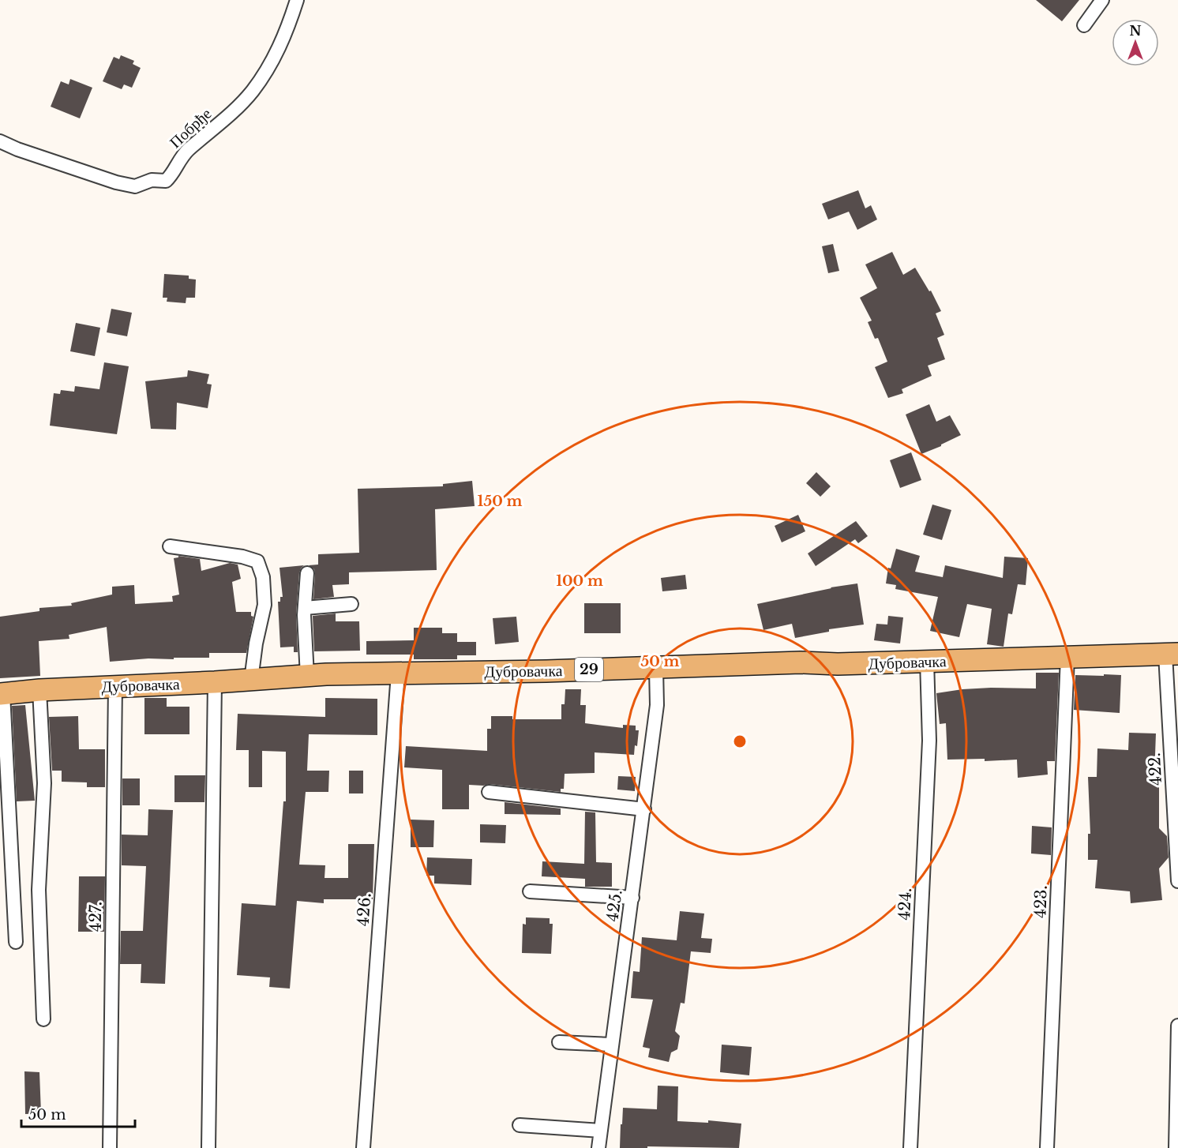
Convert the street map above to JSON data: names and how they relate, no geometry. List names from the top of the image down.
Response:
{
  "streets": {
    "main road": ["Дубровачка", "29"],
    "street": [
      "Побрђе",
      "422.",
      "423.",
      "424.",
      "425.",
      "426.",
      "427."
    ]
  },
  "crossings": [
    ["Дубровачка", "422."],
    ["Дубровачка", "423."],
    ["Дубровачка", "424."],
    ["Дубровачка", "425."],
    ["Дубровачка", "426."],
    ["Дубровачка", "427."]
  ],
  "scale_bar": "50 m",
  "north": "top",
  "rings": ["150 m", "100 m", "50 m"]
}
